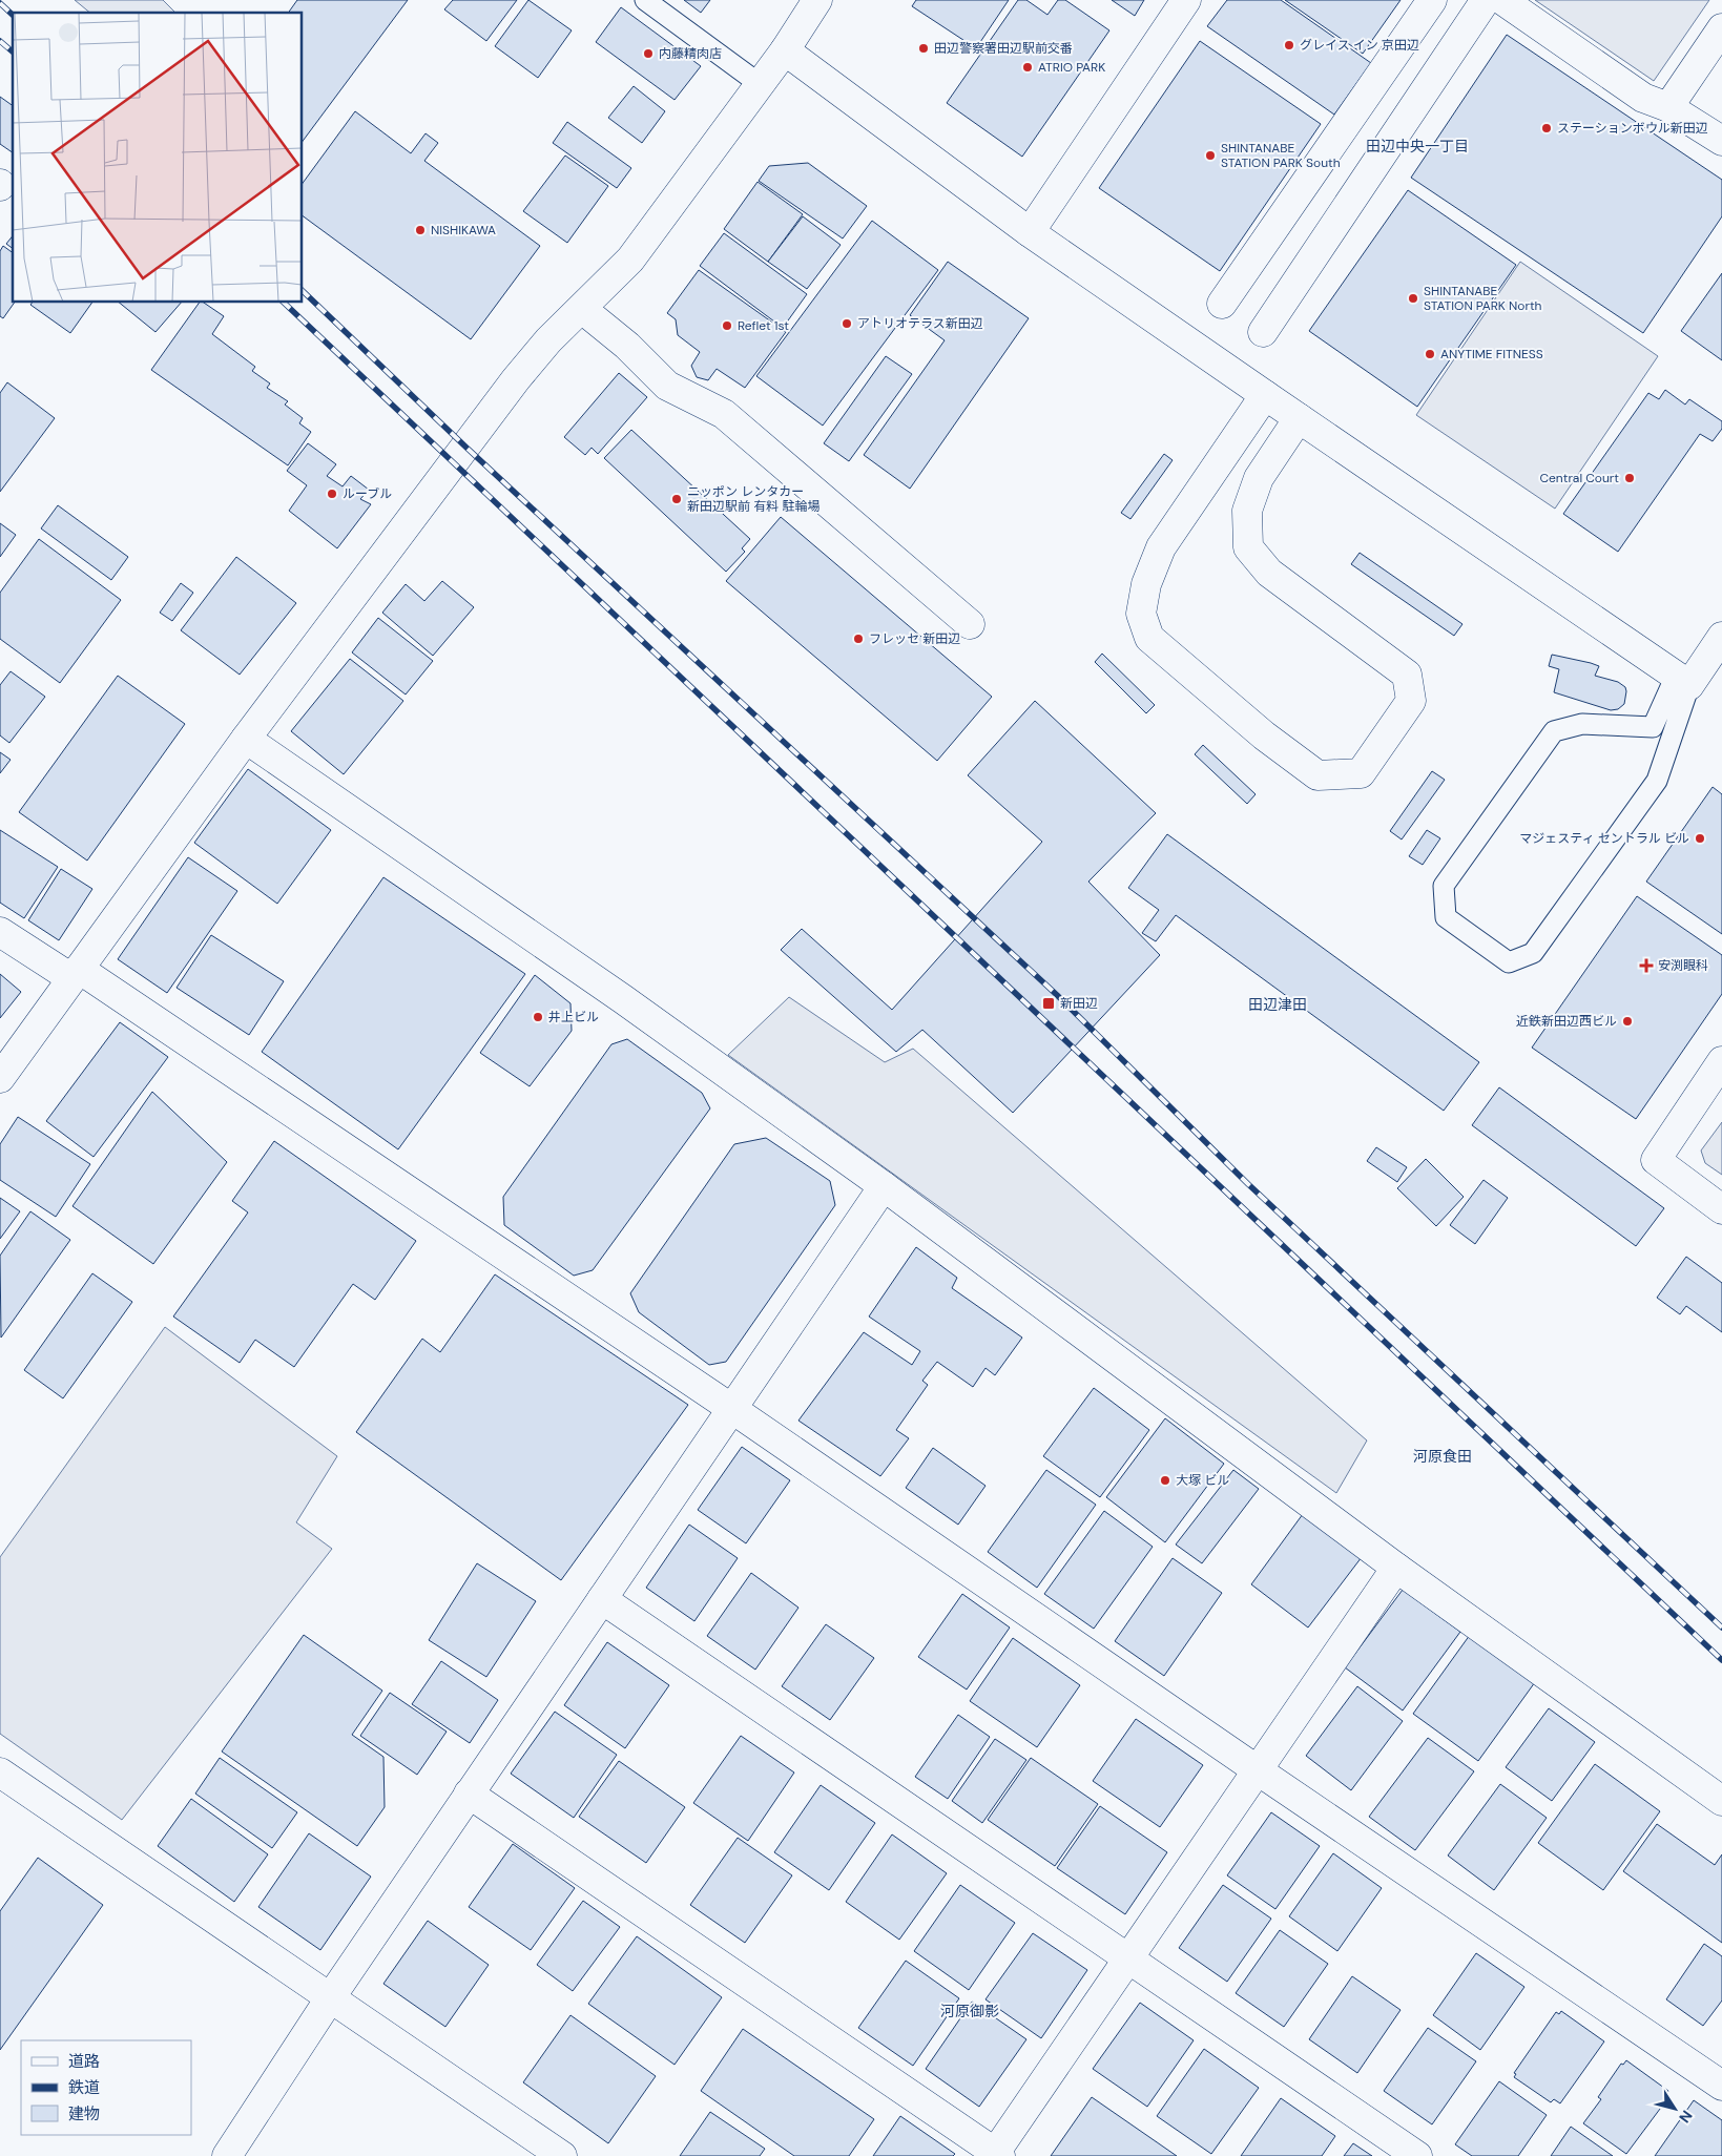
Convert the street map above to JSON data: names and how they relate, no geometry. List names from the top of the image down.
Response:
{
  "districts": [
    "田辺中央一丁目",
    "田辺津田",
    "河原食田",
    "河原御影"
  ],
  "places": {
    "other": [
      "グレイス イン 京田辺",
      "田辺警察署田辺駅前交番",
      "内藤精肉店",
      "ATRIO PARK",
      "ステーションボウル新田辺",
      "SHINTANABE STATION PARK South",
      "NISHIKAWA",
      "SHINTANABE STATION PARK North",
      "アトリオテラス新田辺",
      "Reflet 1st",
      "ANYTIME FITNESS",
      "Central Court",
      "ルーブル",
      "ニッポン レンタカー 新田辺駅前 有料 駐輪場",
      "フレッセ 新田辺",
      "マジェスティ セントラル ビル",
      "井上ビル",
      "近鉄新田辺西ビル",
      "大塚 ビル"
    ],
    "health": ["安渕眼科"],
    "transit": ["新田辺"]
  },
  "legend": ["道路", "鉄道", "建物"],
  "north": "bottom right"
}
